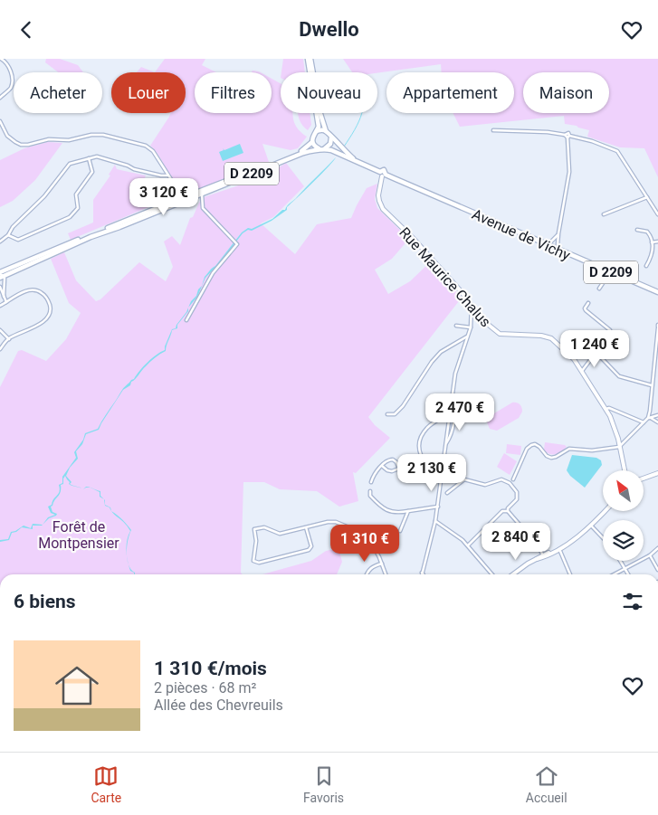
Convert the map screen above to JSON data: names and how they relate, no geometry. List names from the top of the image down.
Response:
{
  "streets": {
    "main road": ["D 2209", "Avenue de Vichy"],
    "street": ["Rue Maurice Chalus"]
  },
  "crossings": [
    ["D 2209", "Avenue de Vichy"],
    ["Avenue de Vichy", "Rue Maurice Chalus"]
  ],
  "parks": ["Forêt de Montpensier"],
  "north": "top left",
  "page": {
    "header": "Dwello",
    "chip": [
      "Acheter",
      "Louer",
      "Filtres",
      "Nouveau",
      "Appartement",
      "Maison"
    ],
    "price": [
      "3 120 €",
      "1 240 €",
      "2 470 €",
      "2 130 €",
      "2 840 €",
      "1 310 €"
    ],
    "heading": "6 biens",
    "list": [
      {
        "name": "1 310 €/mois",
        "note": "2 pièces · 68 m² · Allée des Chevreuils"
      }
    ],
    "tabs": ["Carte", "Favoris", "Accueil"]
  }
}
